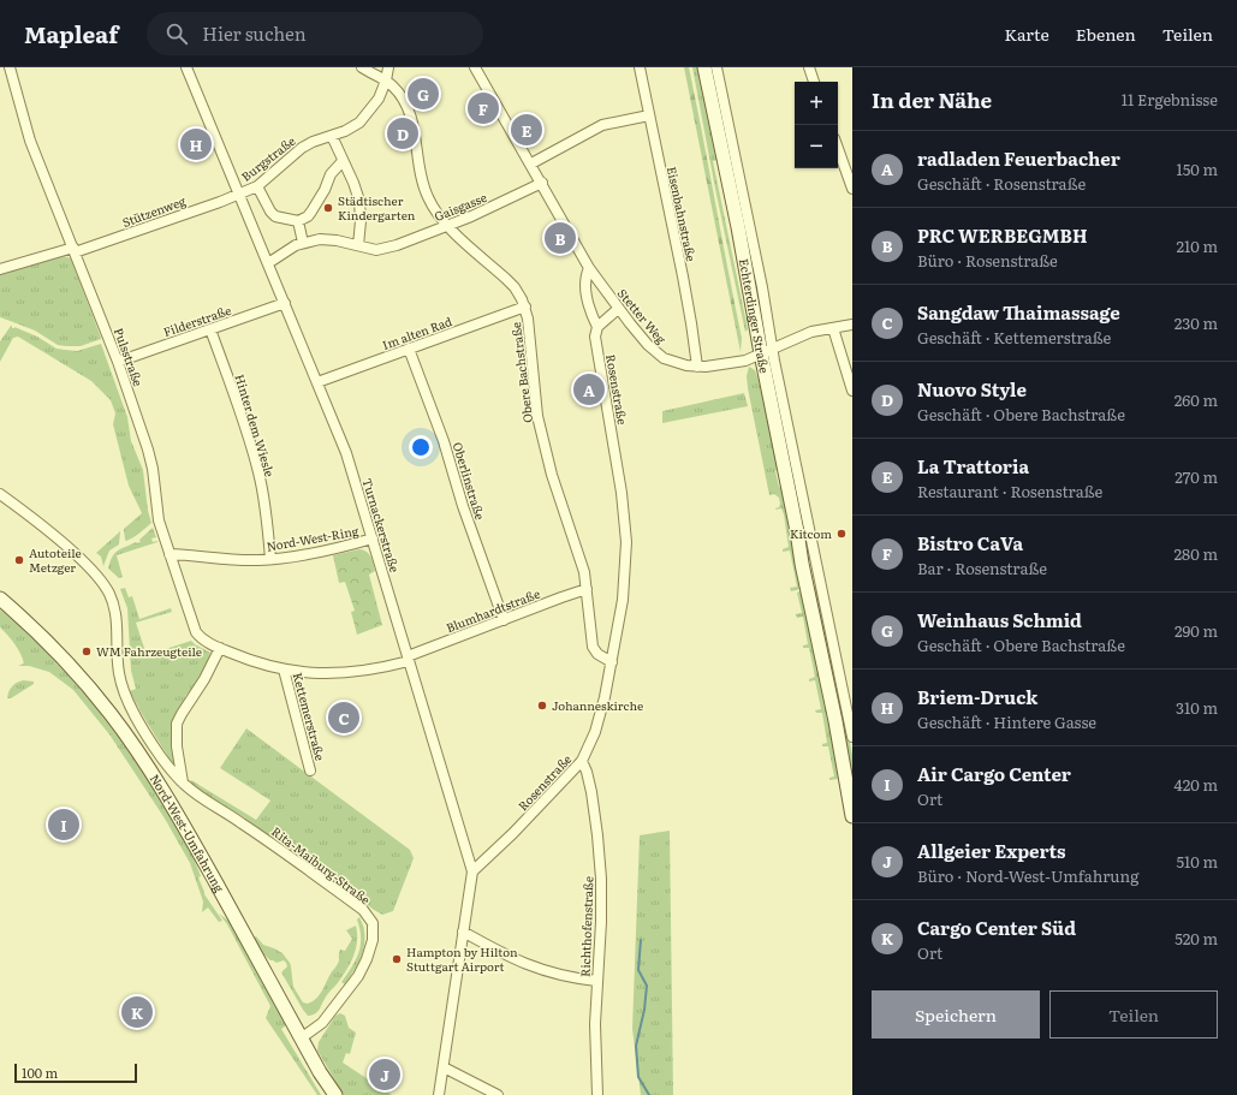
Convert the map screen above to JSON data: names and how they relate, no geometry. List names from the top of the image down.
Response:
{
  "streets": {
    "main road": ["Echterdinger Straße", "Nord-West-Umfahrung"],
    "street": [
      "Burgstraße",
      "Gaisgasse",
      "Stützenweg",
      "Eisenbahnstraße",
      "Stetter Weg",
      "Filderstraße",
      "Im alten Rad",
      "Pulsstraße",
      "Obere Bachstraße",
      "Rosenstraße",
      "Hinter dem Wiesle",
      "Oberlinstraße",
      "Turnackerstraße",
      "Nord-West-Ring",
      "Blumhardtstraße",
      "Kettemerstraße",
      "Rita-Maiburg-Straße",
      "Richthofenstraße"
    ]
  },
  "crossings": [
    ["Burgstraße", "Stützenweg"],
    ["Burgstraße", "Obere Bachstraße"],
    ["Burgstraße", "Turnackerstraße"],
    ["Gaisgasse", "Obere Bachstraße"],
    ["Stützenweg", "Pulsstraße"],
    ["Stützenweg", "Turnackerstraße"],
    ["Eisenbahnstraße", "Stetter Weg"],
    ["Echterdinger Straße", "Stetter Weg"],
    ["Stetter Weg", "Rosenstraße"],
    ["Filderstraße", "Pulsstraße"],
    ["Filderstraße", "Hinter dem Wiesle"],
    ["Filderstraße", "Turnackerstraße"],
    ["Im alten Rad", "Obere Bachstraße"],
    ["Im alten Rad", "Oberlinstraße"],
    ["Im alten Rad", "Turnackerstraße"],
    ["Pulsstraße", "Nord-West-Ring"],
    ["Pulsstraße", "Kettemerstraße"],
    ["Obere Bachstraße", "Rosenstraße"],
    ["Obere Bachstraße", "Blumhardtstraße"],
    ["Rosenstraße", "Turnackerstraße"],
    ["Rosenstraße", "Richthofenstraße"],
    ["Hinter dem Wiesle", "Nord-West-Ring"],
    ["Oberlinstraße", "Blumhardtstraße"],
    ["Turnackerstraße", "Nord-West-Ring"],
    ["Turnackerstraße", "Blumhardtstraße"],
    ["Turnackerstraße", "Kettemerstraße"],
    ["Blumhardtstraße", "Kettemerstraße"],
    ["Nord-West-Umfahrung", "Rita-Maiburg-Straße"]
  ],
  "places": [
    "Städtischer Kindergarten",
    "Kitcom",
    "Autoteile Metzger",
    "WM Fahrzeugteile",
    "Johanneskirche",
    "Hampton by Hilton Stuttgart Airport"
  ],
  "scale_bar": "100 m",
  "page": {
    "header": "Mapleaf",
    "search": "Hier suchen",
    "nav": ["Karte", "Ebenen", "Teilen"],
    "heading": ["In der Nähe", "11 Ergebnisse"],
    "pins": [
      "G",
      "F",
      "E",
      "D",
      "H",
      "B",
      "A",
      "C",
      "I",
      "K",
      "J"
    ],
    "map_buttons": ["+", "−"],
    "list": [
      {
        "mark": "A",
        "name": "radladen Feuerbacher",
        "note": "Geschäft · Rosenstraße",
        "value": "150 m"
      },
      {
        "mark": "B",
        "name": "PRC WERBEGMBH",
        "note": "Büro · Rosenstraße",
        "value": "210 m"
      },
      {
        "mark": "C",
        "name": "Sangdaw Thaimassage",
        "note": "Geschäft · Kettemerstraße",
        "value": "230 m"
      },
      {
        "mark": "D",
        "name": "Nuovo Style",
        "note": "Geschäft · Obere Bachstraße",
        "value": "260 m"
      },
      {
        "mark": "E",
        "name": "La Trattoria",
        "note": "Restaurant · Rosenstraße",
        "value": "270 m"
      },
      {
        "mark": "F",
        "name": "Bistro CaVa",
        "note": "Bar · Rosenstraße",
        "value": "280 m"
      },
      {
        "mark": "G",
        "name": "Weinhaus Schmid",
        "note": "Geschäft · Obere Bachstraße",
        "value": "290 m"
      },
      {
        "mark": "H",
        "name": "Briem-Druck",
        "note": "Geschäft · Hintere Gasse",
        "value": "310 m"
      },
      {
        "mark": "I",
        "name": "Air Cargo Center",
        "note": "Ort",
        "value": "420 m"
      },
      {
        "mark": "J",
        "name": "Allgeier Experts",
        "note": "Büro · Nord-West-Umfahrung",
        "value": "510 m"
      },
      {
        "mark": "K",
        "name": "Cargo Center Süd",
        "note": "Ort",
        "value": "520 m"
      }
    ],
    "buttons": ["Speichern", "Teilen"],
    "scale": "100 m"
  }
}
